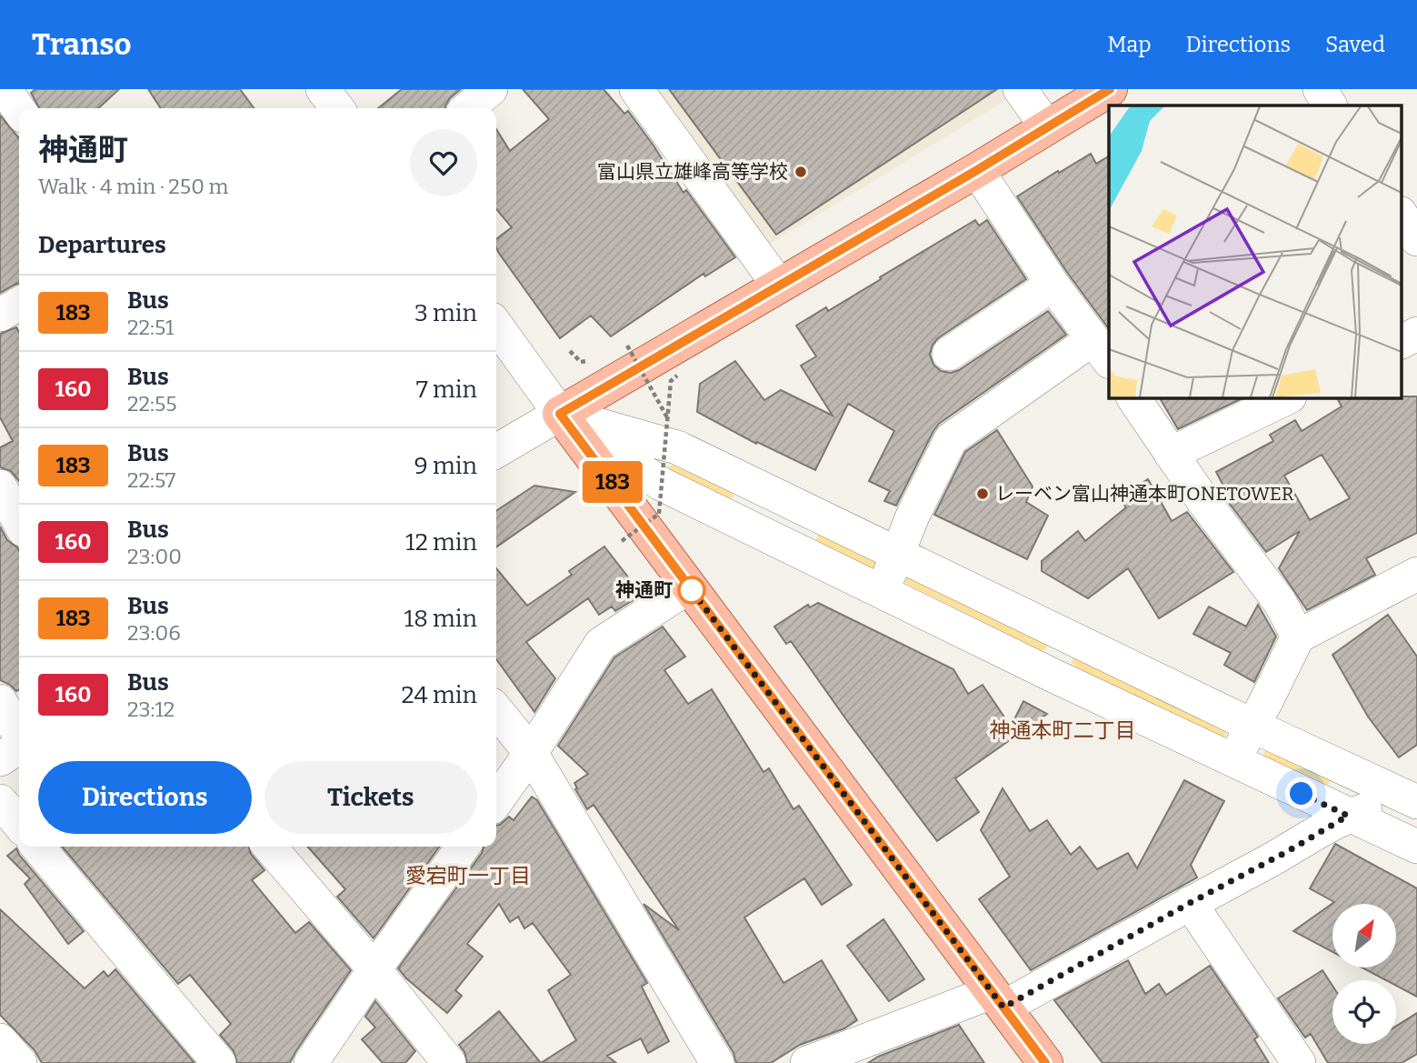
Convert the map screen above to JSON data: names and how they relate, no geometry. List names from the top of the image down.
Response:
{
  "districts": ["神通本町二丁目", "愛宕町一丁目"],
  "places": ["富山県立雄峰高等学校", "レーベン富山神通本町ONETOWER", "神通町"],
  "lines": ["bus line 183"],
  "north": "top right",
  "page": {
    "header": "Transo",
    "nav": ["Map", "Directions", "Saved"],
    "on_map": "183",
    "heading": [
      ["神通町", "Walk · 4 min · 250 m"],
      "Departures"
    ],
    "list": [
      {
        "mark": "183",
        "name": "Bus",
        "note": "22:51",
        "value": "3 min"
      },
      {
        "mark": "160",
        "name": "Bus",
        "note": "22:55",
        "value": "7 min"
      },
      {
        "mark": "183",
        "name": "Bus",
        "note": "22:57",
        "value": "9 min"
      },
      {
        "mark": "160",
        "name": "Bus",
        "note": "23:00",
        "value": "12 min"
      },
      {
        "mark": "183",
        "name": "Bus",
        "note": "23:06",
        "value": "18 min"
      },
      {
        "mark": "160",
        "name": "Bus",
        "note": "23:12",
        "value": "24 min"
      }
    ],
    "buttons": ["Directions", "Tickets"]
  }
}
